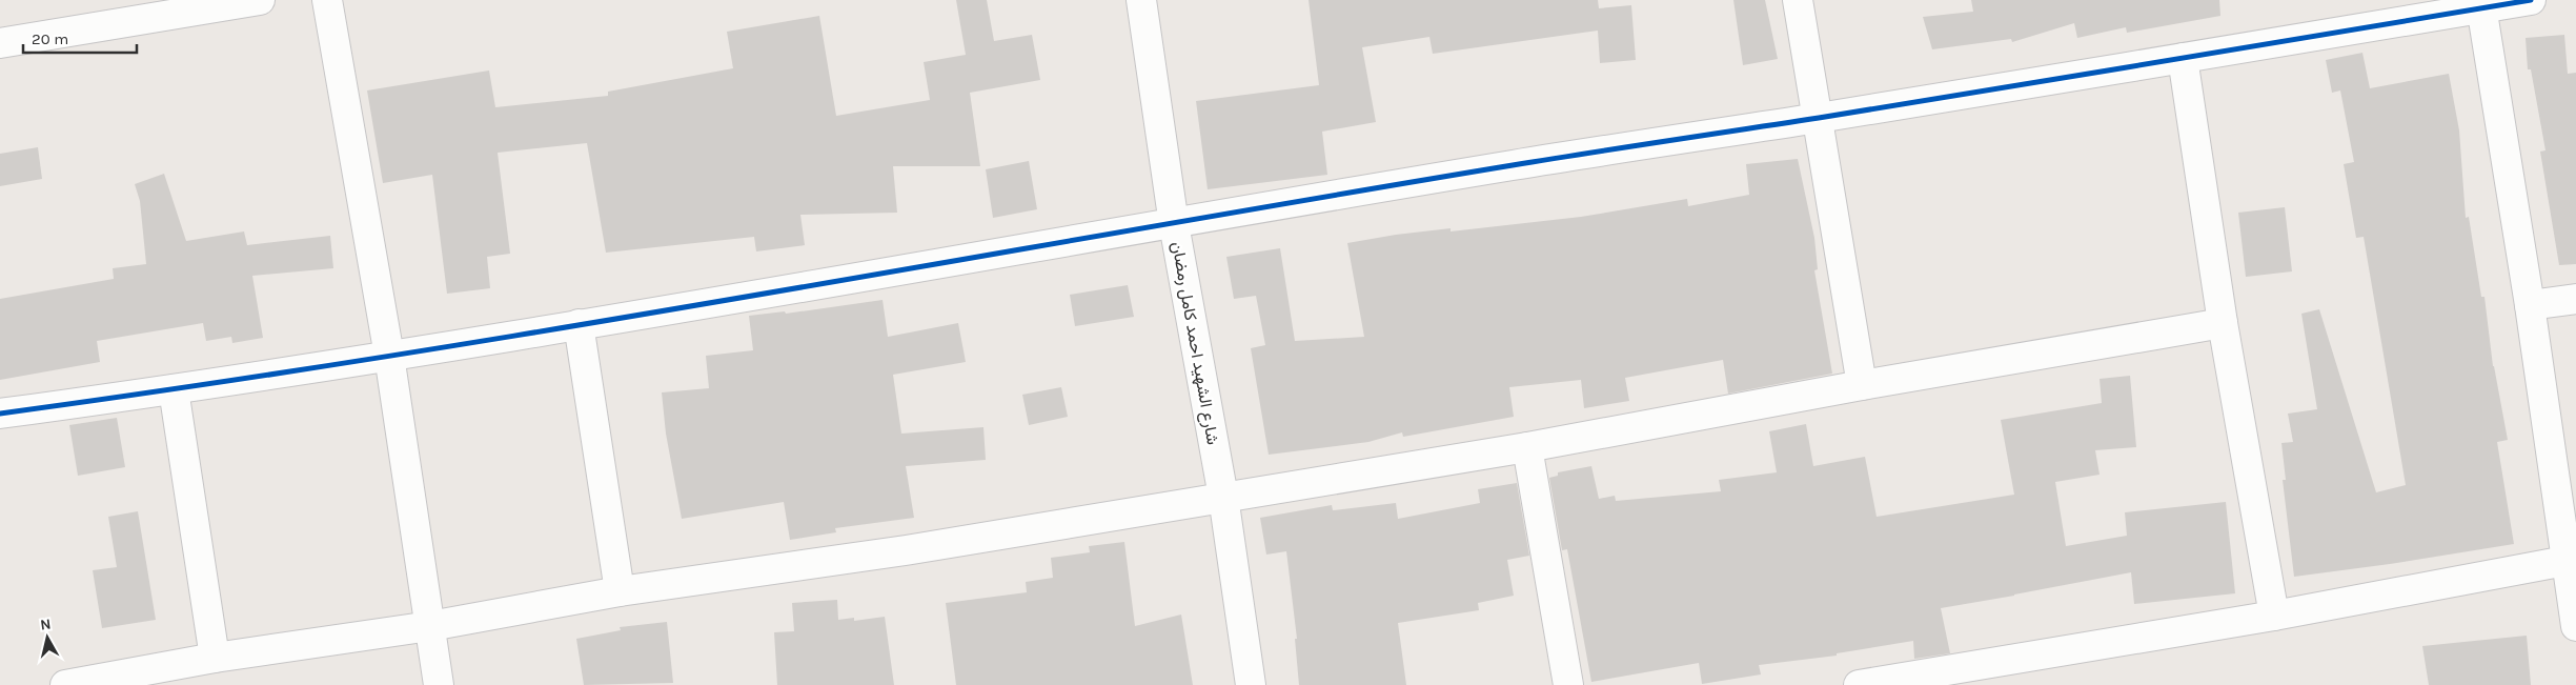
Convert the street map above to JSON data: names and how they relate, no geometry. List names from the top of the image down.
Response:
{
  "streets": {
    "street": ["شارع الشهيد احمد كامل رمضان"]
  },
  "scale_bar": "20 m",
  "north": "top"
}
